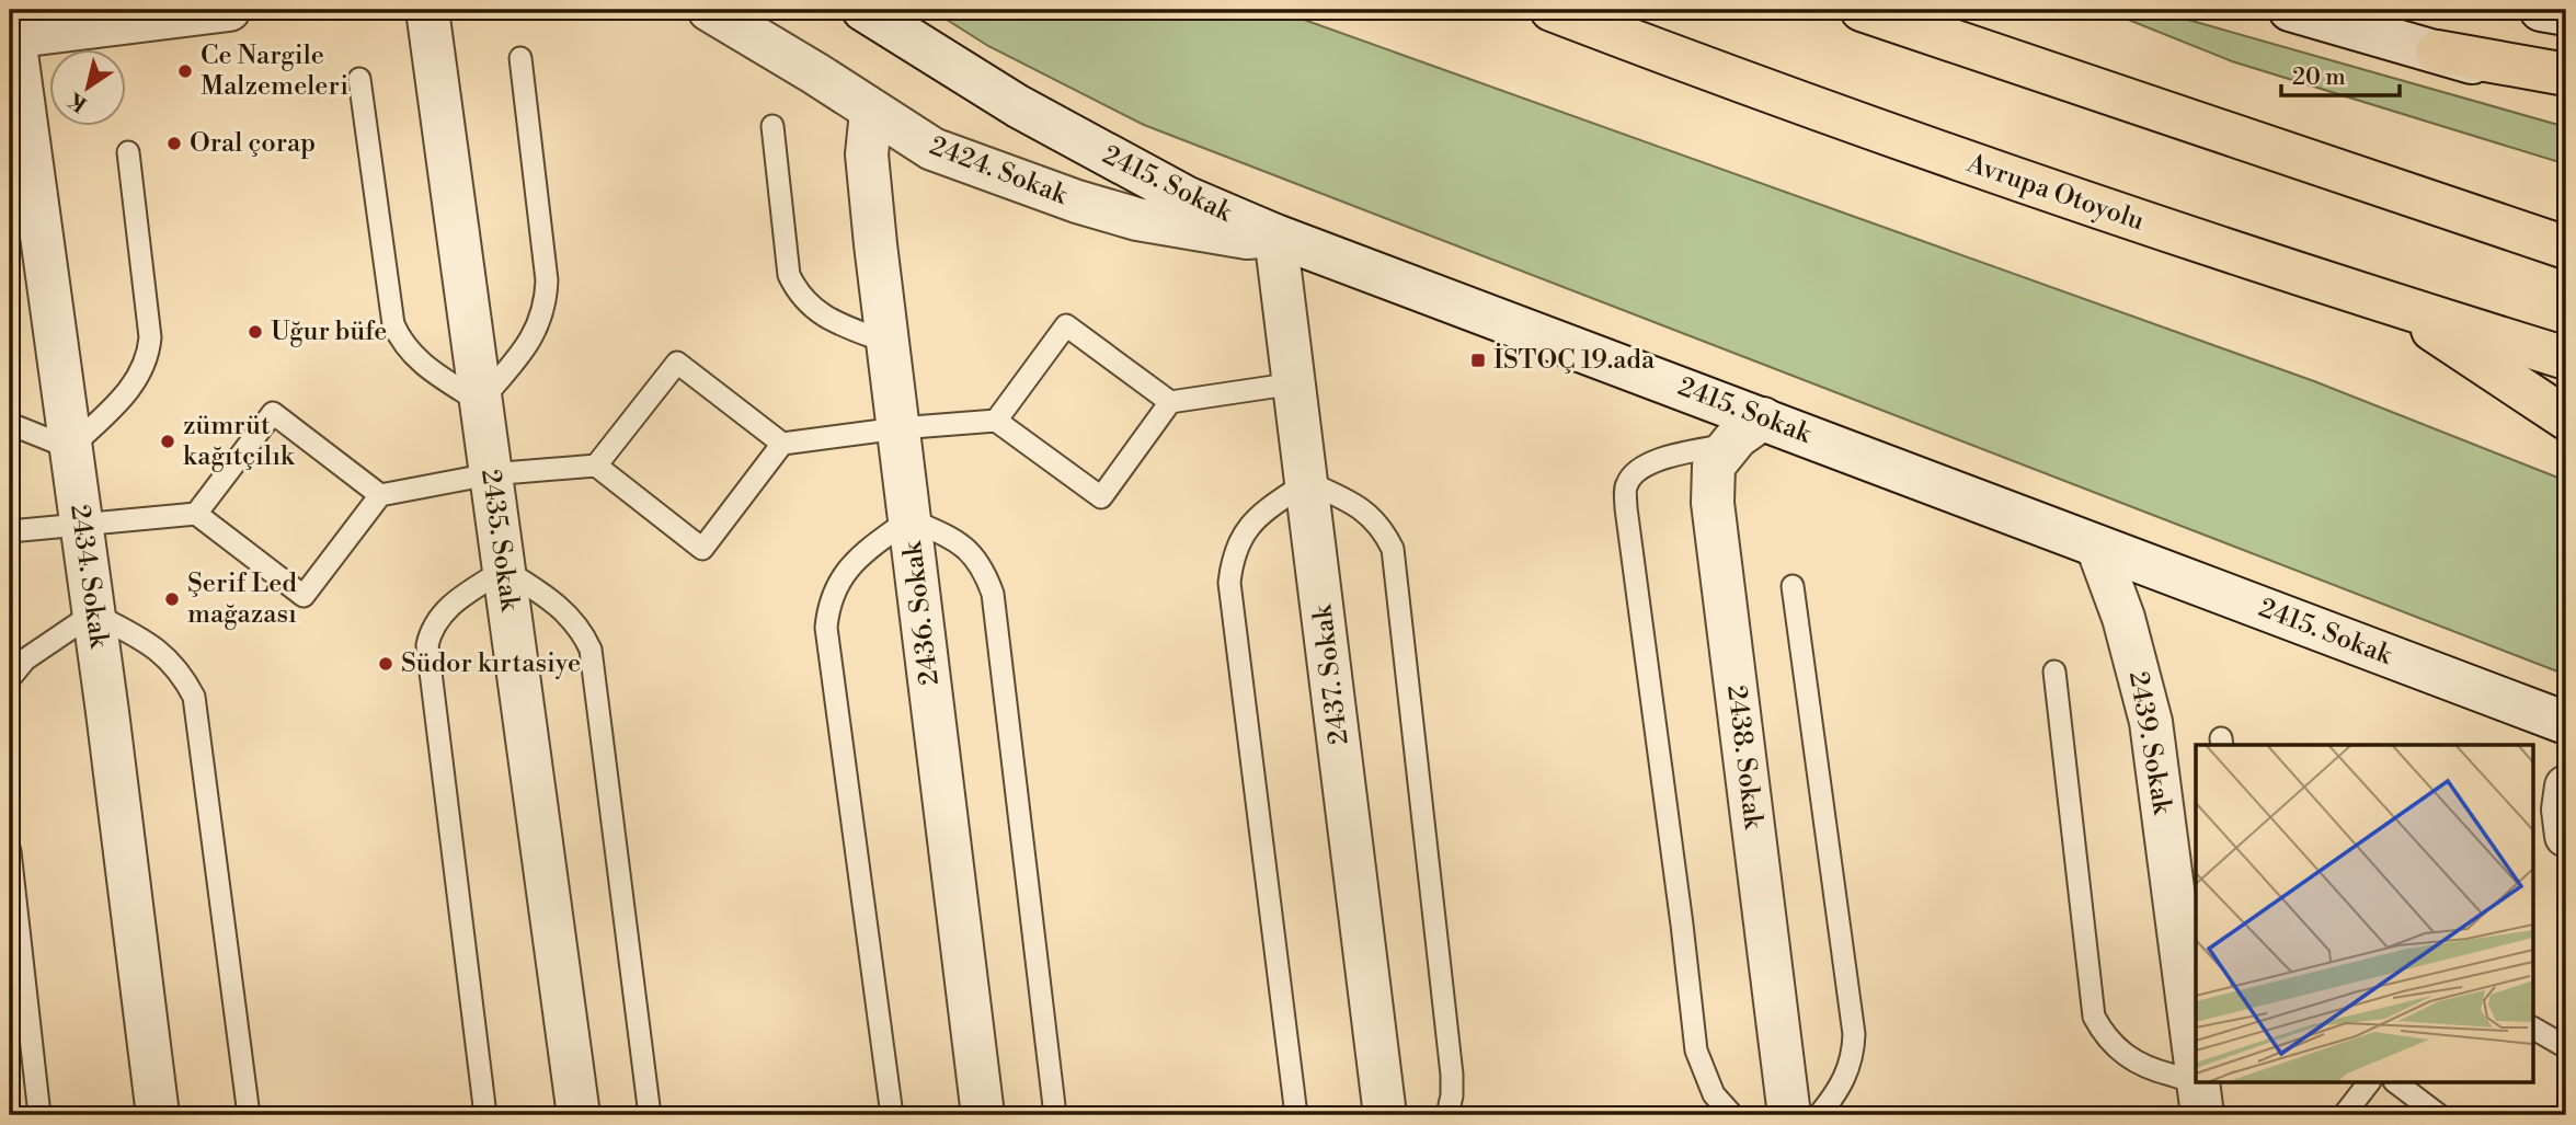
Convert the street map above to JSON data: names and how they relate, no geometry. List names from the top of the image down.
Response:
{
  "streets": {
    "main road": ["Avrupa Otoyolu"],
    "street": [
      "2424. Sokak",
      "2415. Sokak",
      "2435. Sokak",
      "2434. Sokak",
      "2436. Sokak",
      "2437. Sokak",
      "2439. Sokak",
      "2438. Sokak"
    ]
  },
  "crossings": [
    ["2424. Sokak", "2415. Sokak"],
    ["2424. Sokak", "2436. Sokak"],
    ["2424. Sokak", "2437. Sokak"],
    ["2415. Sokak", "2437. Sokak"],
    ["2415. Sokak", "2439. Sokak"],
    ["2415. Sokak", "2438. Sokak"]
  ],
  "places": {
    "other": [
      "Ce Nargile Malzemeleri",
      "Oral çorap",
      "Uğur büfe",
      "zümrüt kağıtçılık",
      "Şerif Led mağazası",
      "Südor kırtasiye"
    ],
    "transit": ["İSTOÇ 19.ada"]
  },
  "scale_bar": "20 m",
  "north": "bottom left"
}
